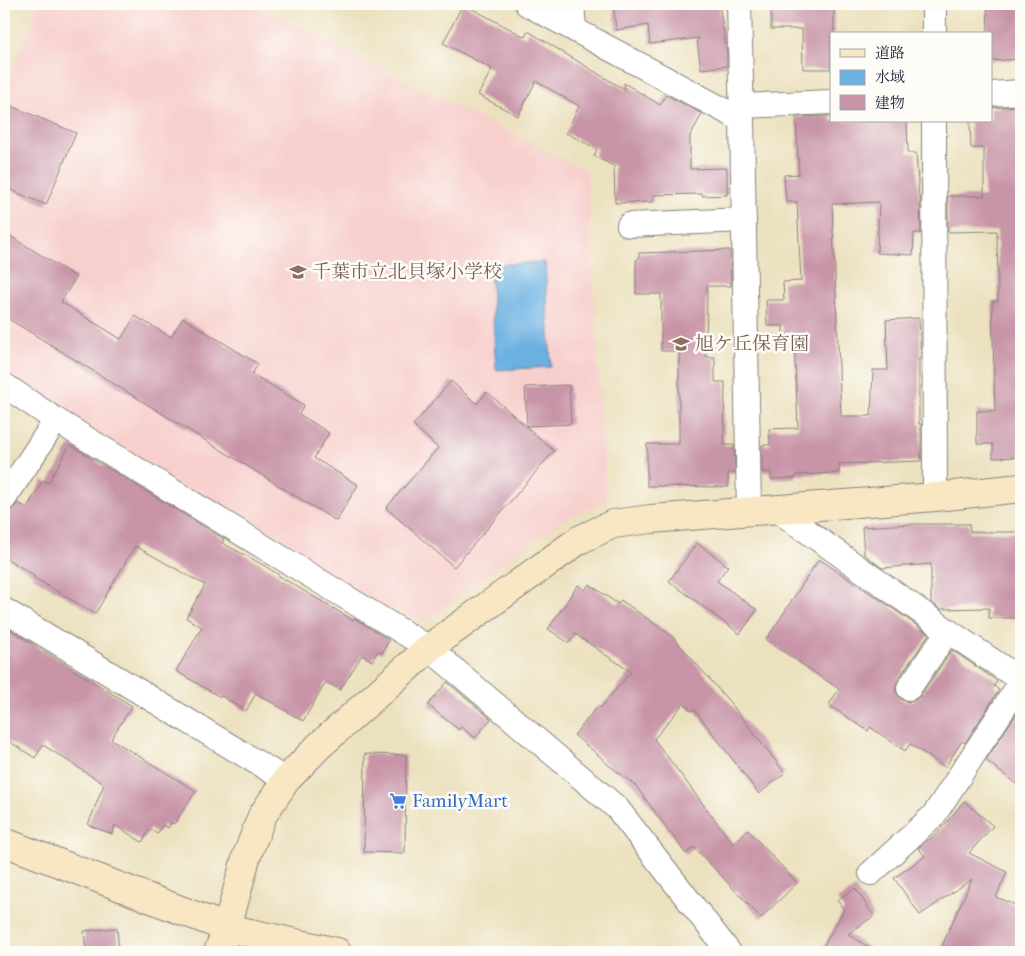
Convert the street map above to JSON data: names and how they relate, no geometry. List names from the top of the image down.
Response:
{
  "places": {
    "school or university": ["千葉市立北貝塚小学校", "旭ケ丘保育園"],
    "supermarket": ["FamilyMart"]
  },
  "legend": ["道路", "水域", "建物"]
}
